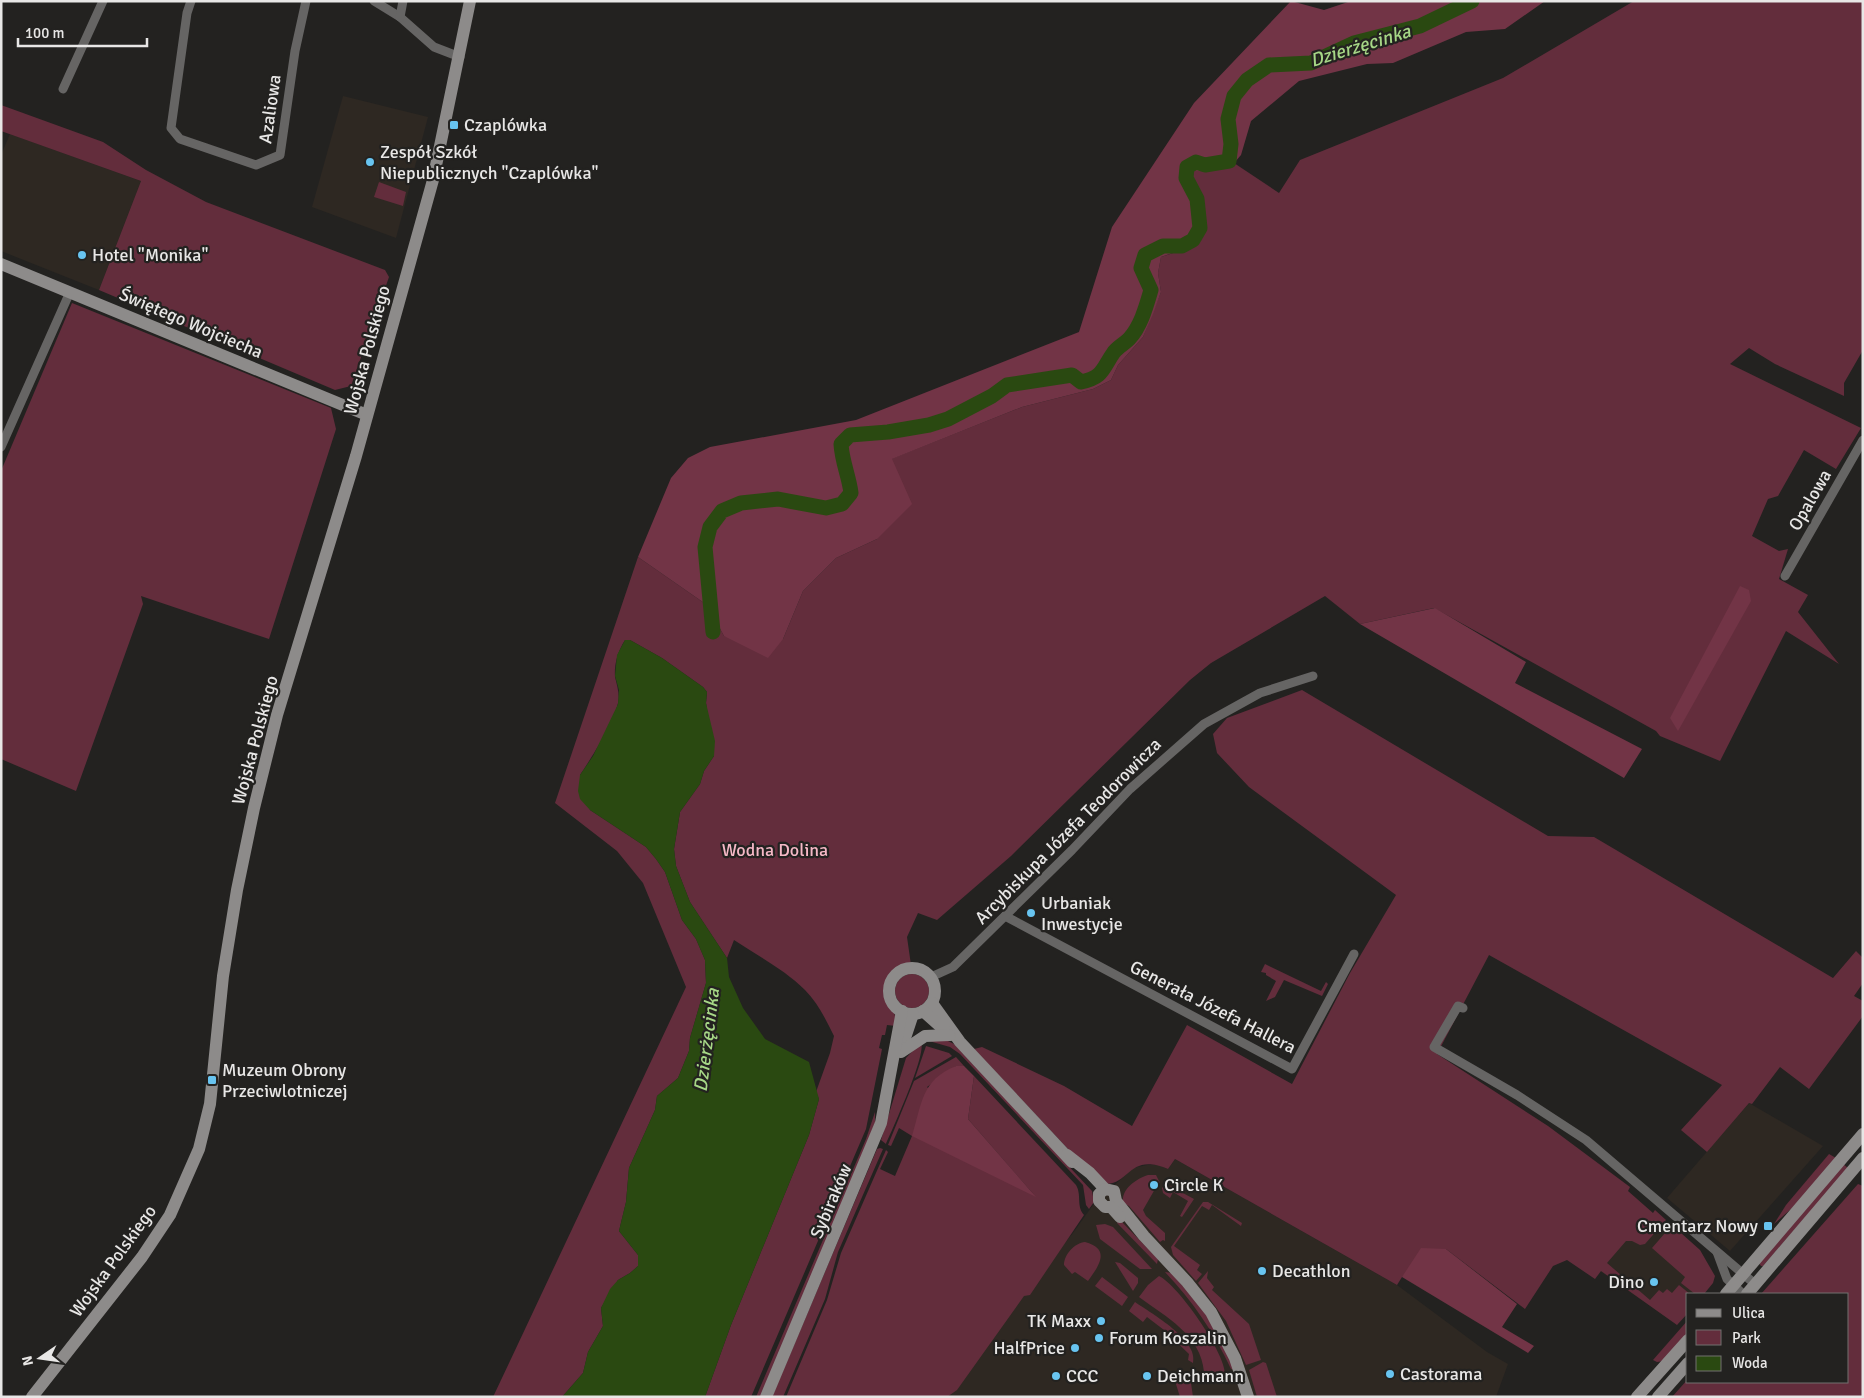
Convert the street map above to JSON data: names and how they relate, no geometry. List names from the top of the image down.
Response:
{
  "streets": {
    "street": [
      "Azaliowa",
      "Świętego Wojciecha",
      "Wojska Polskiego",
      "Opalowa",
      "Arcybiskupa Józefa Teodorowicza",
      "Generała Józefa Hallera",
      "Sybiraków"
    ]
  },
  "crossings": [
    ["Świętego Wojciecha", "Wojska Polskiego"],
    ["Arcybiskupa Józefa Teodorowicza", "Generała Józefa Hallera"],
    ["Arcybiskupa Józefa Teodorowicza", "Sybiraków"]
  ],
  "water": ["Dzierżęcinka"],
  "parks": ["Wodna Dolina"],
  "places": {
    "transit": ["Czaplówka", "Muzeum Obrony Przeciwlotniczej", "Cmentarz Nowy"],
    "other": [
      "Zespół Szkół Niepublicznych \"Czaplówka\"",
      "Hotel \"Monika\"",
      "Urbaniak Inwestycje",
      "Circle K",
      "Decathlon",
      "Dino",
      "TK Maxx",
      "Forum Koszalin",
      "HalfPrice",
      "Castorama",
      "CCC",
      "Deichmann"
    ]
  },
  "legend": ["Ulica", "Park", "Woda"],
  "scale_bar": "100 m",
  "north": "left"
}
